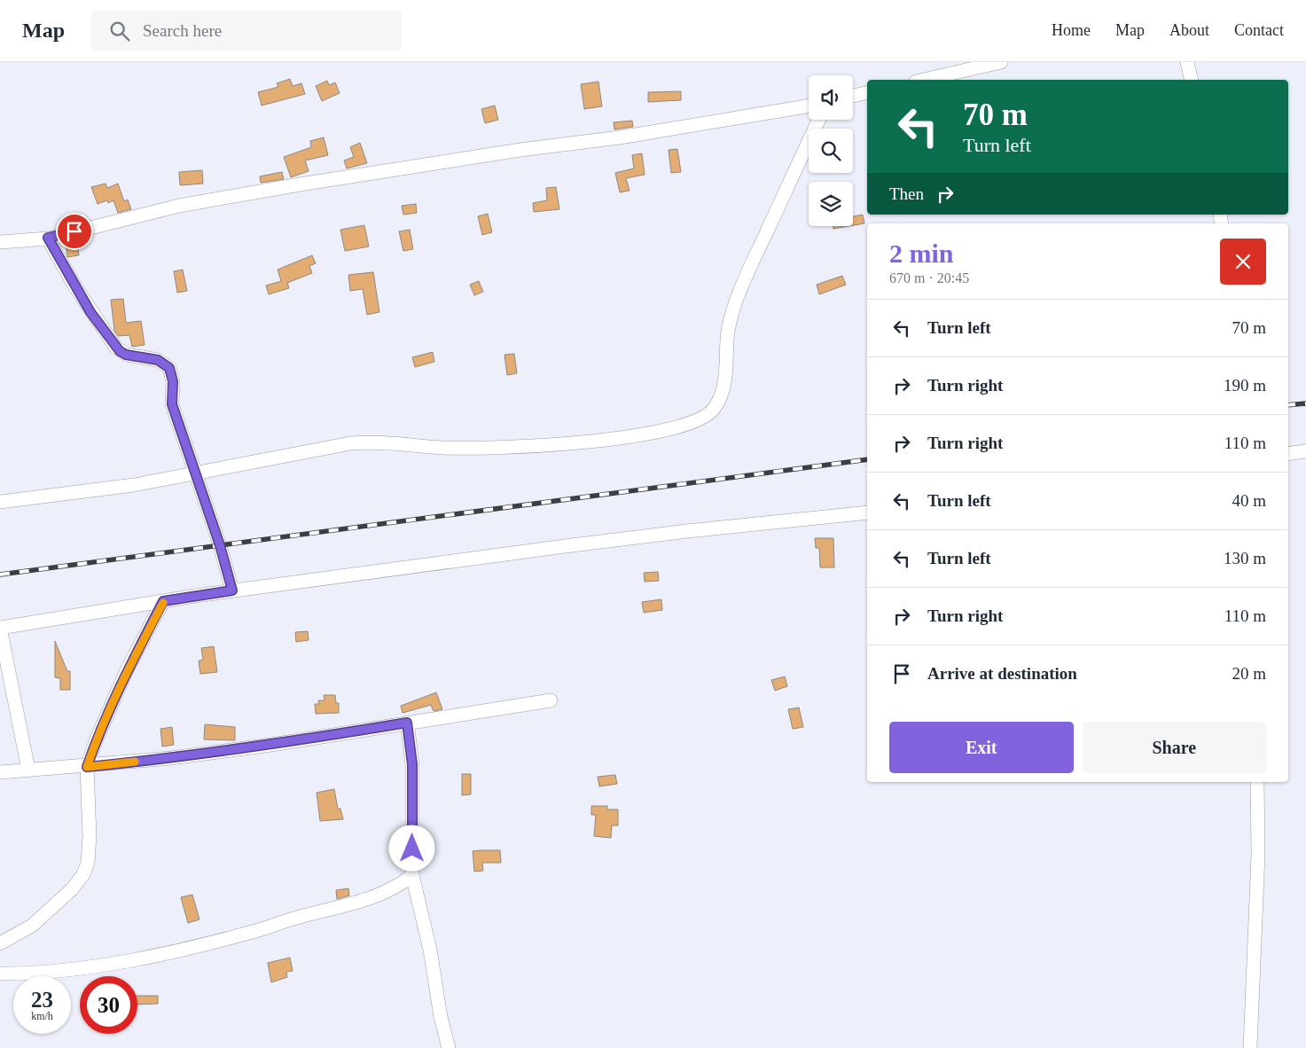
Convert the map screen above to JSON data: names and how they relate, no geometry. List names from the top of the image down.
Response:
{
  "page": {
    "header": "Map",
    "search": "Search here",
    "nav": [
      "Home",
      "Map",
      "About",
      "Contact"
    ],
    "turn": ["70 m", "Turn left"],
    "then": "Then",
    "heading": ["2 min", "670 m · 20:45"],
    "list": [
      {
        "name": "Turn left",
        "value": "70 m"
      },
      {
        "name": "Turn right",
        "value": "190 m"
      },
      {
        "name": "Turn right",
        "value": "110 m"
      },
      {
        "name": "Turn left",
        "value": "40 m"
      },
      {
        "name": "Turn left",
        "value": "130 m"
      },
      {
        "name": "Turn right",
        "value": "110 m"
      },
      {
        "name": "Arrive at destination",
        "value": "20 m"
      }
    ],
    "buttons": ["Exit", "Share"],
    "speed": "23 km/h",
    "limit": "30"
  }
}
